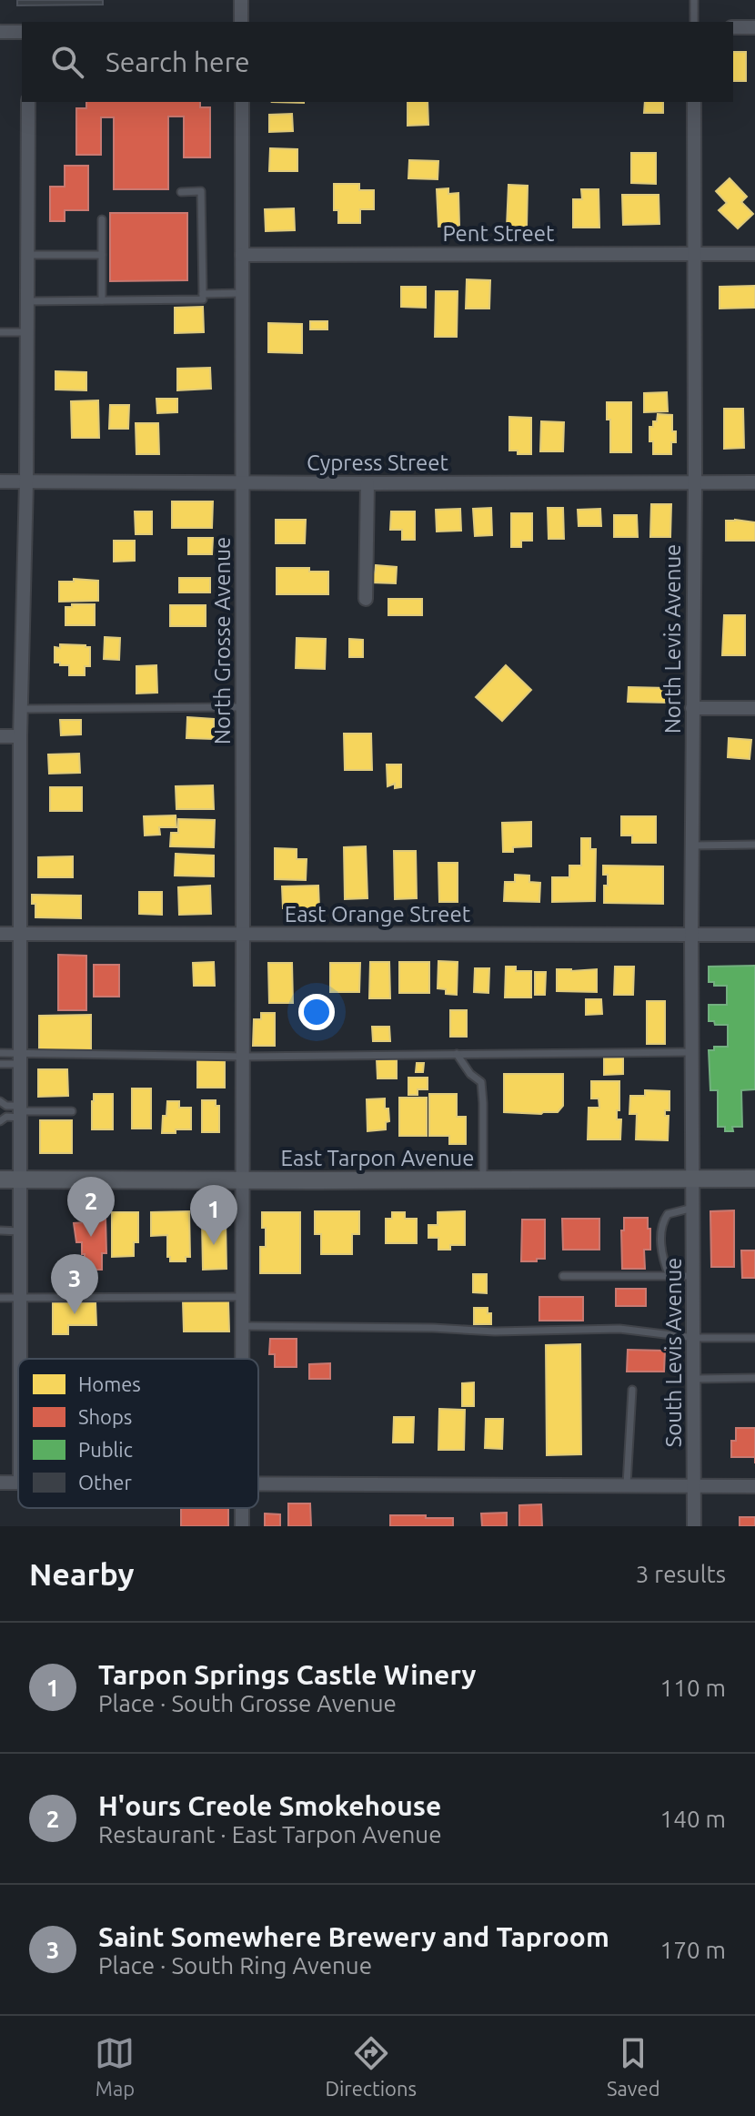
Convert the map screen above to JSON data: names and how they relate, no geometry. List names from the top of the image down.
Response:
{
  "streets": {
    "main road": ["East Tarpon Avenue"],
    "street": [
      "Pent Street",
      "Cypress Street",
      "North Levis Avenue",
      "North Grosse Avenue",
      "East Orange Street",
      "South Levis Avenue"
    ]
  },
  "crossings": [
    ["Pent Street", "North Levis Avenue"],
    ["Pent Street", "North Grosse Avenue"],
    ["Cypress Street", "North Levis Avenue"],
    ["Cypress Street", "North Grosse Avenue"],
    ["North Levis Avenue", "East Orange Street"],
    ["North Levis Avenue", "East Tarpon Avenue"],
    ["North Levis Avenue", "South Levis Avenue"],
    ["North Grosse Avenue", "East Orange Street"],
    ["North Grosse Avenue", "East Tarpon Avenue"],
    ["East Tarpon Avenue", "South Levis Avenue"]
  ],
  "legend": [
    "Homes",
    "Shops",
    "Public",
    "Other"
  ],
  "page": {
    "search": "Search here",
    "pins": ["2", "1", "3"],
    "heading": ["Nearby", "3 results"],
    "list": [
      {
        "mark": "1",
        "name": "Tarpon Springs Castle Winery",
        "note": "Place · South Grosse Avenue",
        "value": "110 m"
      },
      {
        "mark": "2",
        "name": "H'ours Creole Smokehouse",
        "note": "Restaurant · East Tarpon Avenue",
        "value": "140 m"
      },
      {
        "mark": "3",
        "name": "Saint Somewhere Brewery and Taproom",
        "note": "Place · South Ring Avenue",
        "value": "170 m"
      }
    ],
    "nav": ["Map", "Directions", "Saved"]
  }
}
